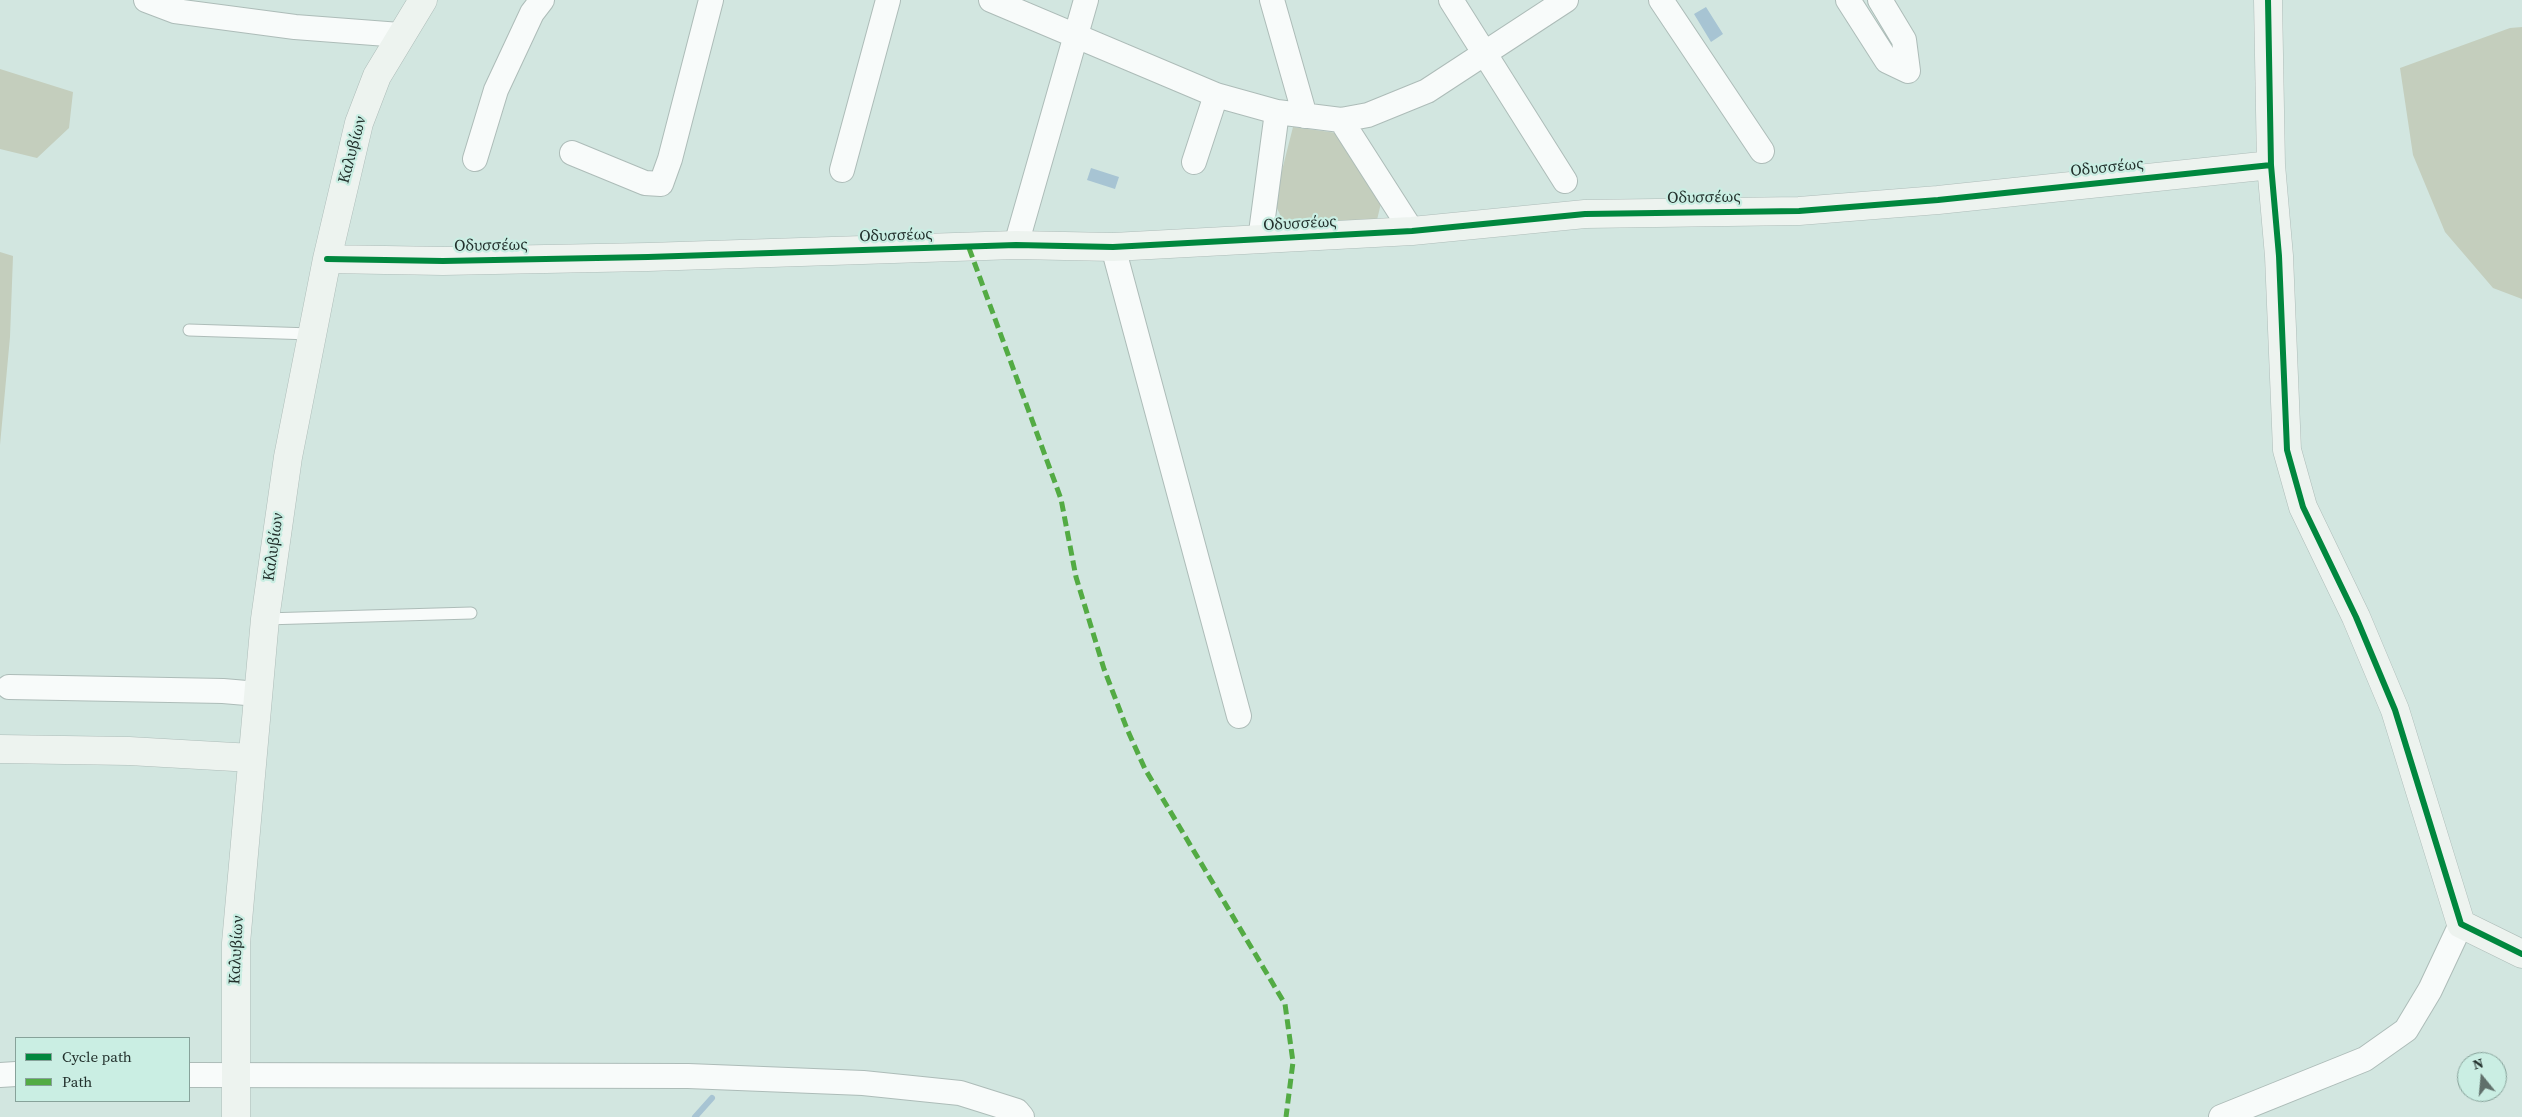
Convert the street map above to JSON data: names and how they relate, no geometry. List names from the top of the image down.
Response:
{
  "streets": {
    "street": ["Καλυβίων", "Οδυσσέως"]
  },
  "crossings": [
    ["Καλυβίων", "Οδυσσέως"]
  ],
  "legend": ["Cycle path", "Path"],
  "north": "top"
}
